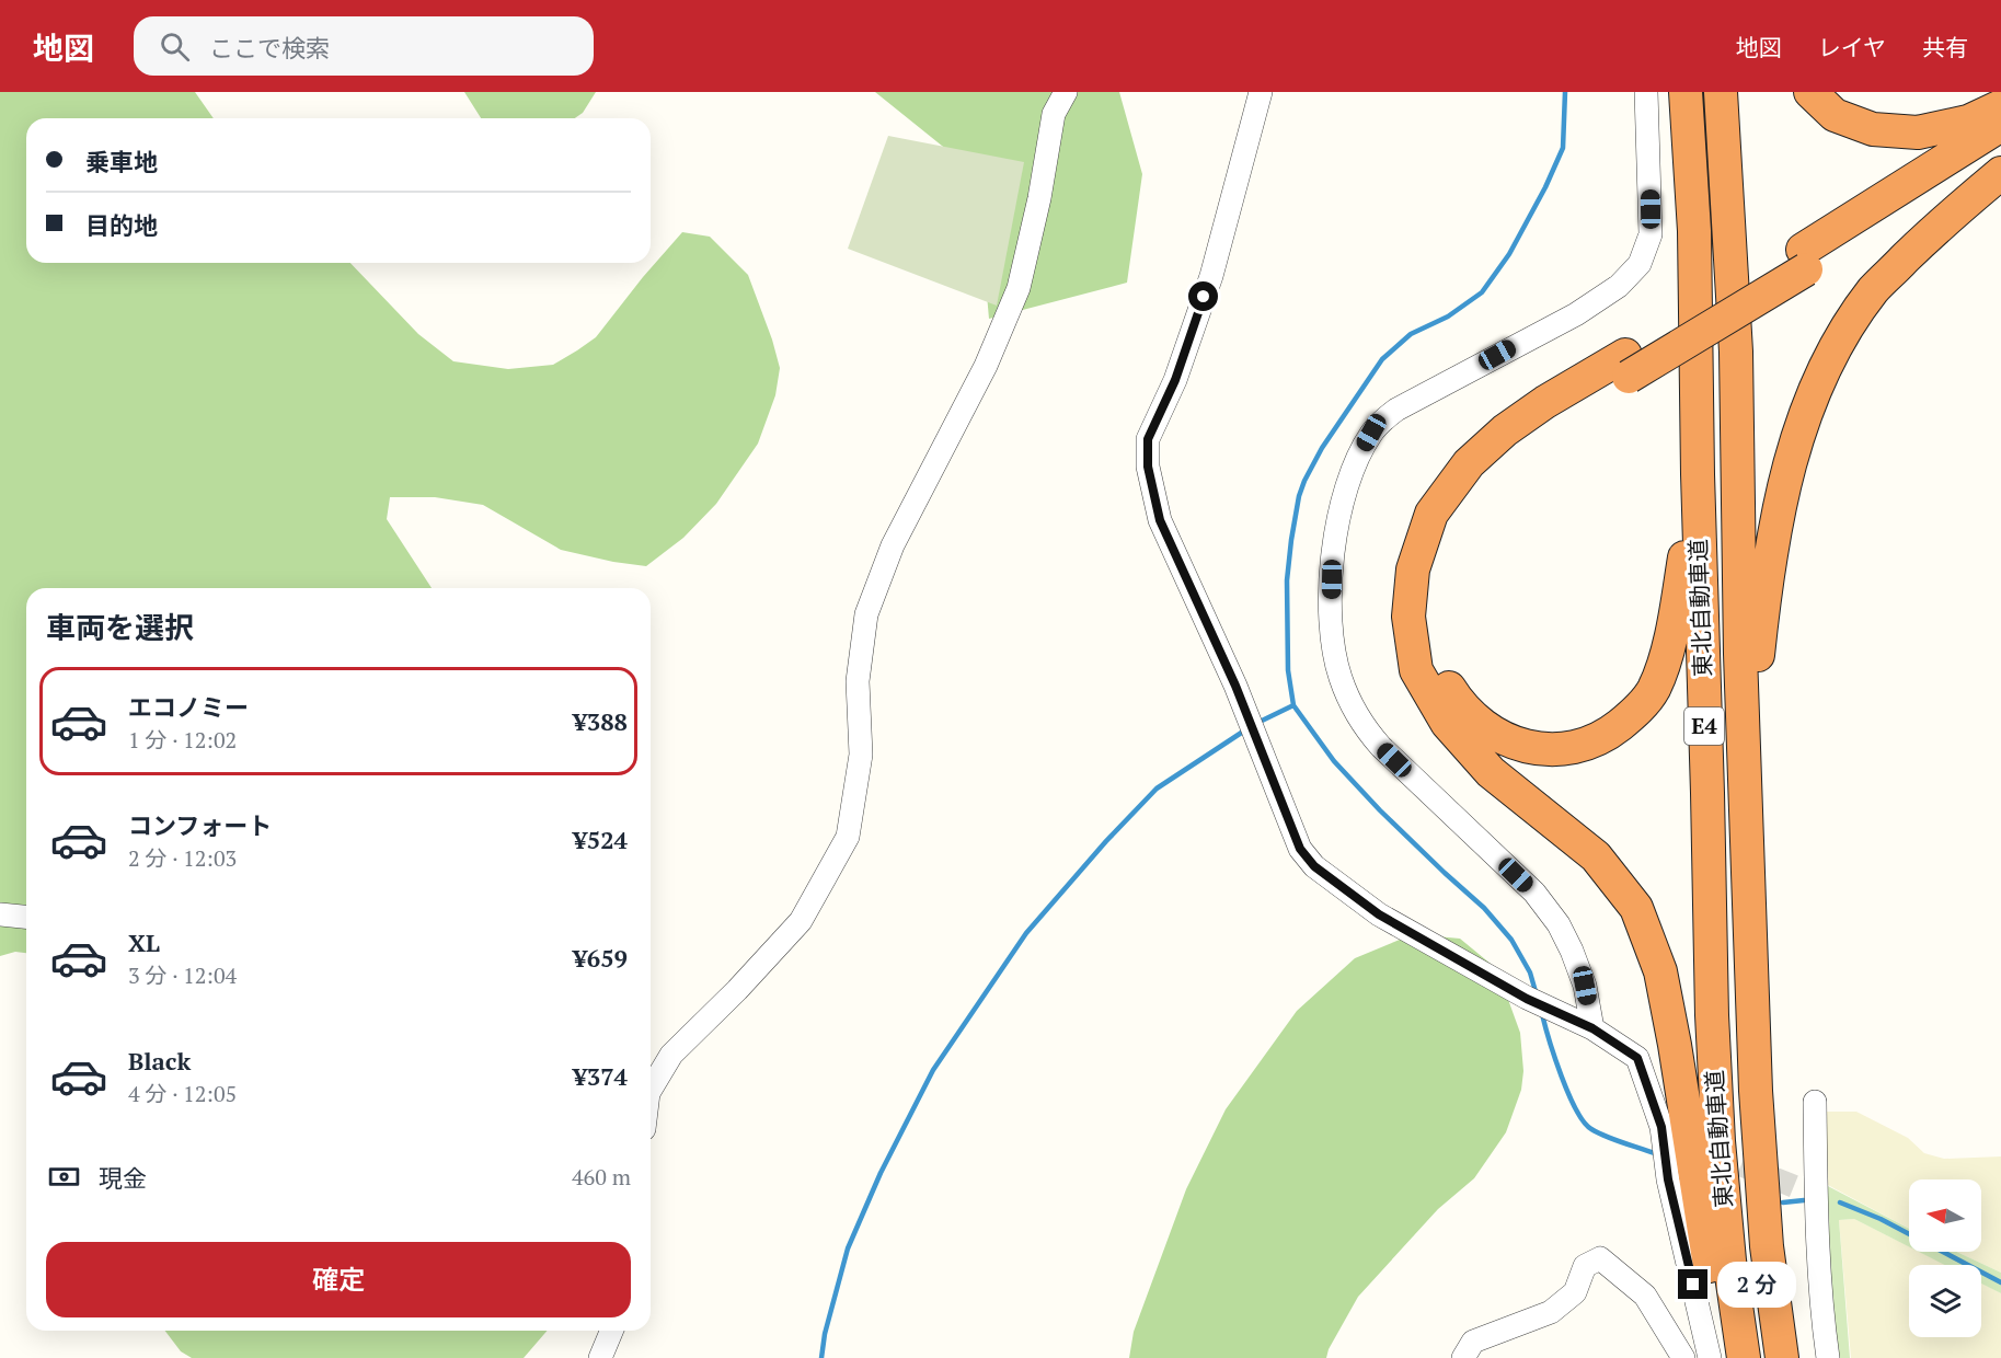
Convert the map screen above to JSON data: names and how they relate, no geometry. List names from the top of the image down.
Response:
{
  "streets": {
    "highway": ["東北自動車道", "E4"]
  },
  "north": "left",
  "page": {
    "header": "地図",
    "search": "ここで検索",
    "nav": ["地図", "レイヤ", "共有"],
    "banner": ["乗車地", "目的地"],
    "heading": "車両を選択",
    "list": [
      {
        "name": "エコノミー",
        "note": "1 分 · 12:02",
        "value": "¥388"
      },
      {
        "name": "コンフォート",
        "note": "2 分 · 12:03",
        "value": "¥524"
      },
      {
        "name": "XL",
        "note": "3 分 · 12:04",
        "value": "¥659"
      },
      {
        "name": "Black",
        "note": "4 分 · 12:05",
        "value": "¥374"
      }
    ],
    "pay": ["現金", "460 m"],
    "buttons": "確定",
    "bubble": "2 分"
  }
}
